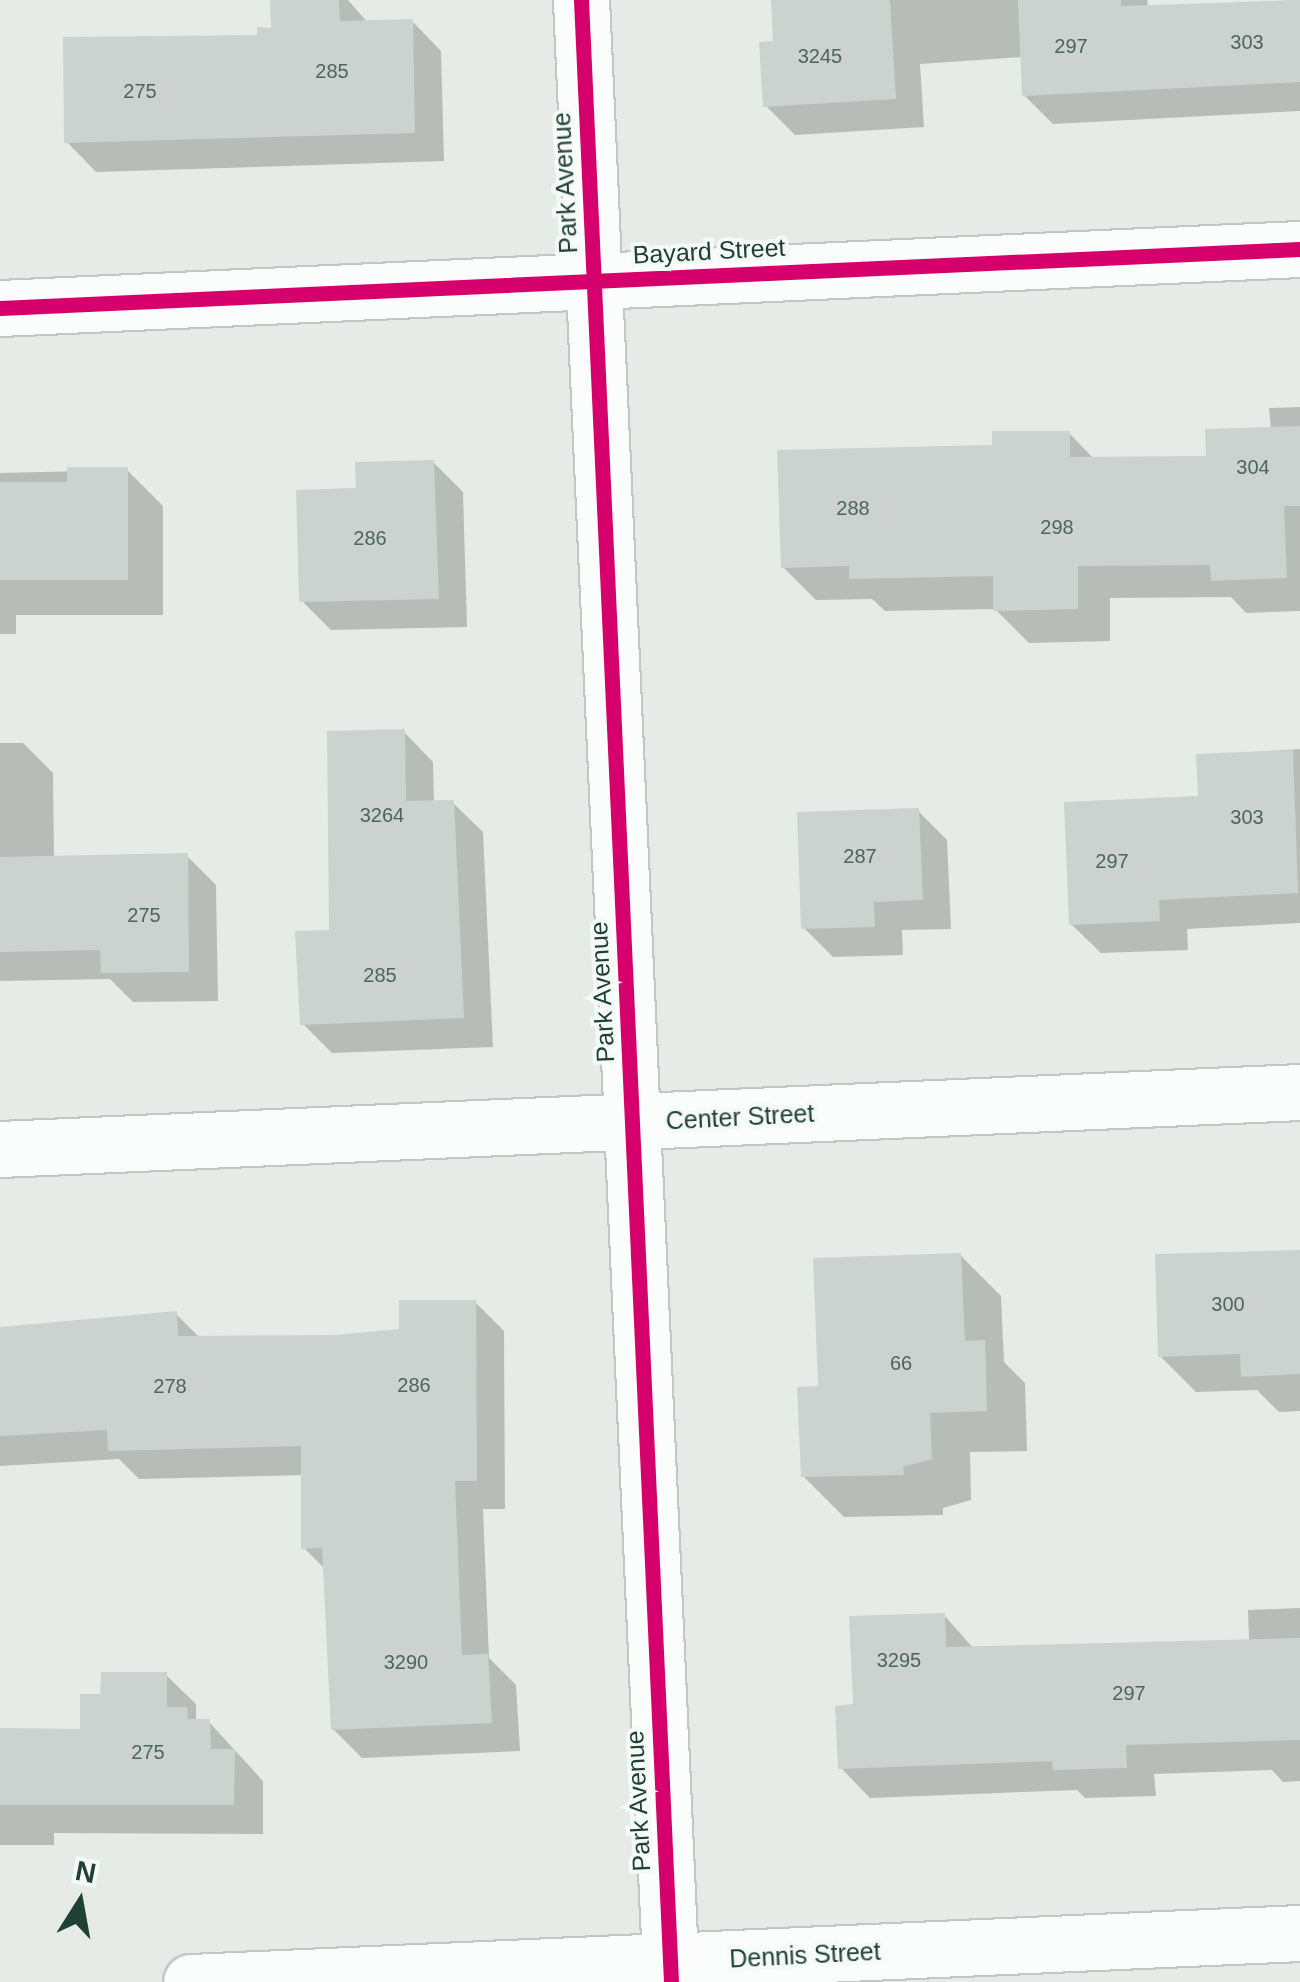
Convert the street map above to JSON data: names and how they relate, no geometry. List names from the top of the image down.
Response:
{
  "streets": {
    "street": [
      "Park Avenue",
      "Bayard Street",
      "Center Street",
      "Dennis Street"
    ]
  },
  "crossings": [
    ["Park Avenue", "Bayard Street"],
    ["Park Avenue", "Center Street"],
    ["Park Avenue", "Dennis Street"]
  ],
  "house_numbers": [
    "303",
    "297",
    "3245",
    "285",
    "275",
    "304",
    "288",
    "298",
    "286",
    "3264",
    "303",
    "287",
    "297",
    "275",
    "285",
    "300",
    "66",
    "286",
    "278",
    "3295",
    "3290",
    "297",
    "275"
  ],
  "north": "top"
}
